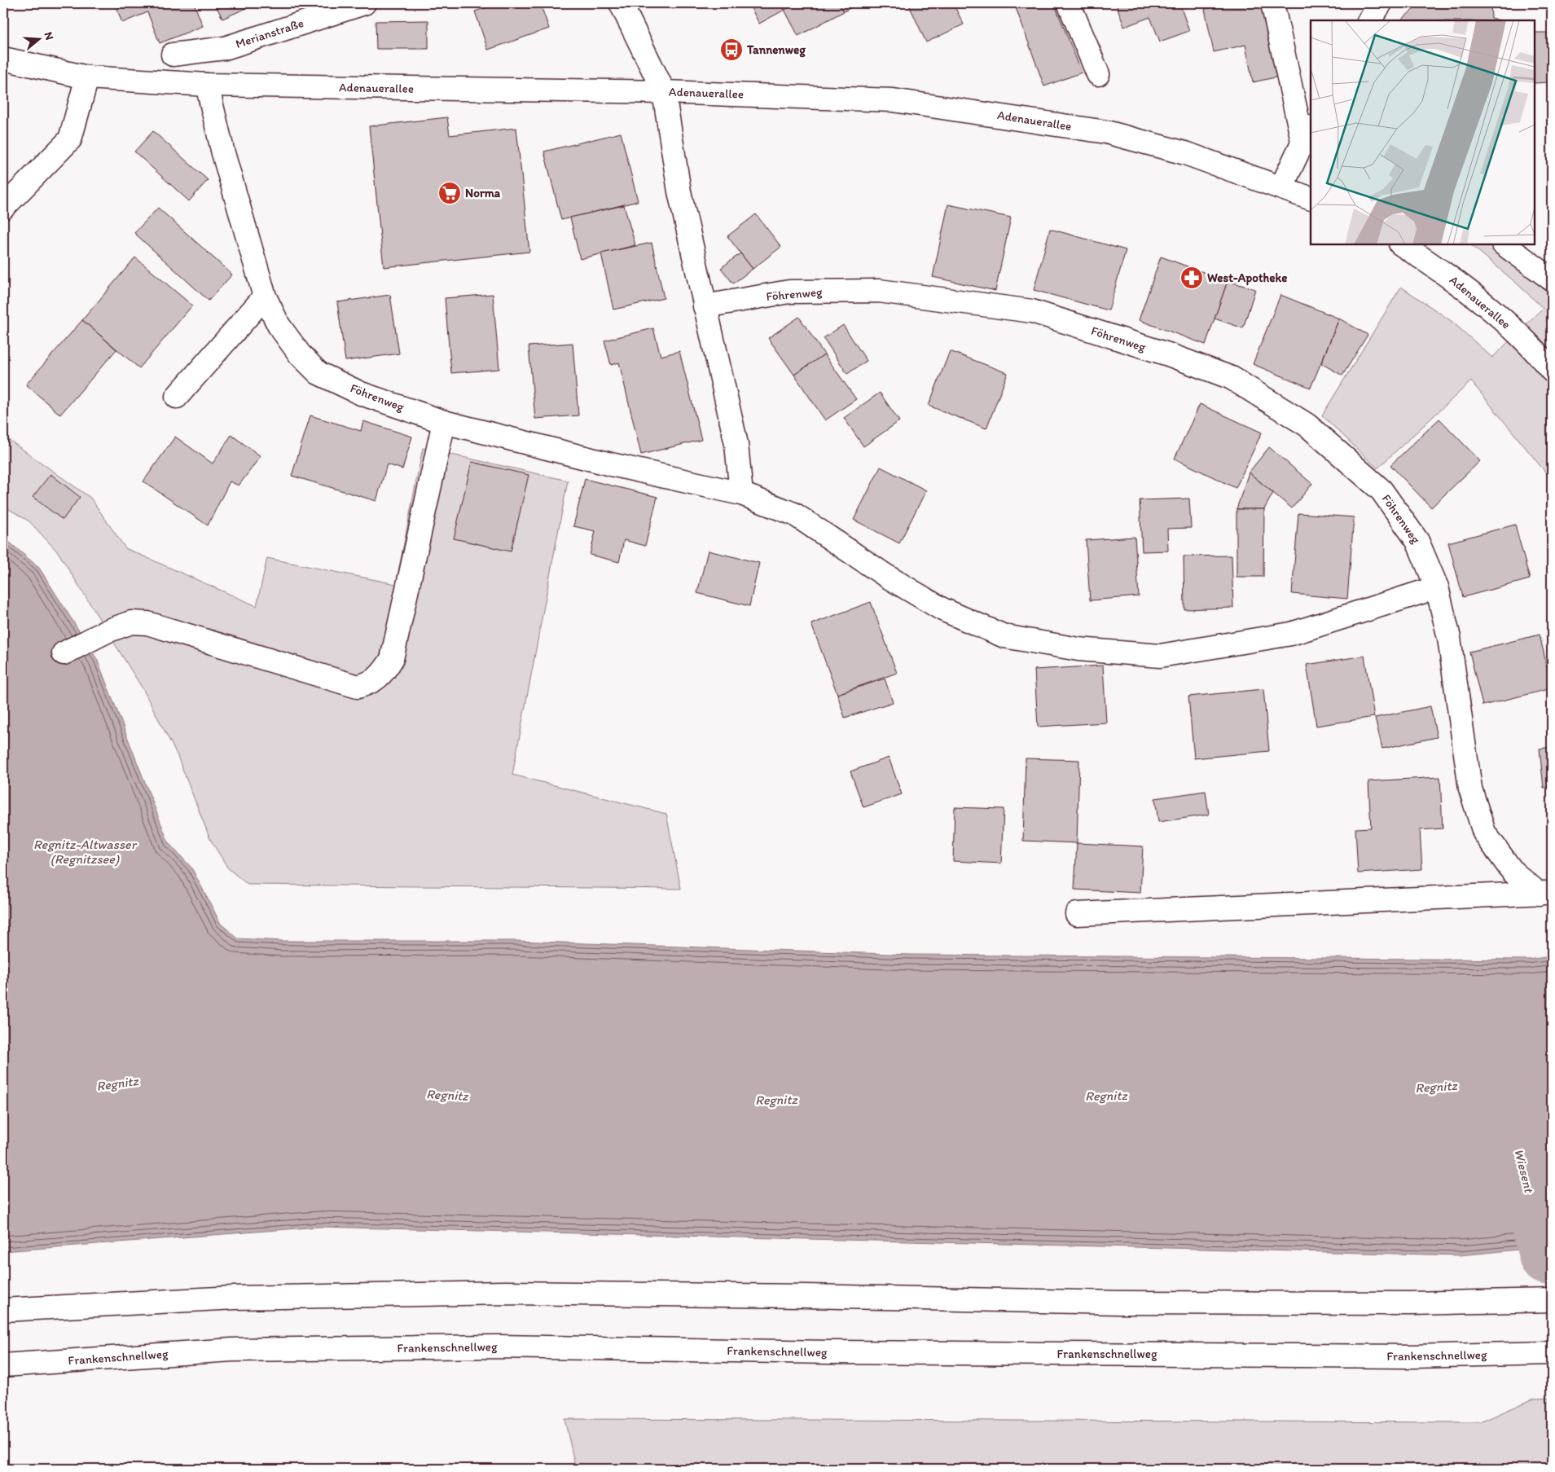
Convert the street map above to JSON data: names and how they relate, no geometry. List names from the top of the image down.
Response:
{
  "streets": {
    "main road": [
      "Merianstraße",
      "Adenauerallee",
      "Föhrenweg",
      "Frankenschnellweg"
    ]
  },
  "crossings": [
    ["Adenauerallee", "Föhrenweg"]
  ],
  "water": ["Regnitz-Altwasser (Regnitzsee)", "Regnitz", "Wiesent"],
  "places": {
    "bus stop": ["Tannenweg"],
    "supermarket": ["Norma"],
    "pharmacy": ["West-Apotheke"]
  },
  "north": "right"
}
